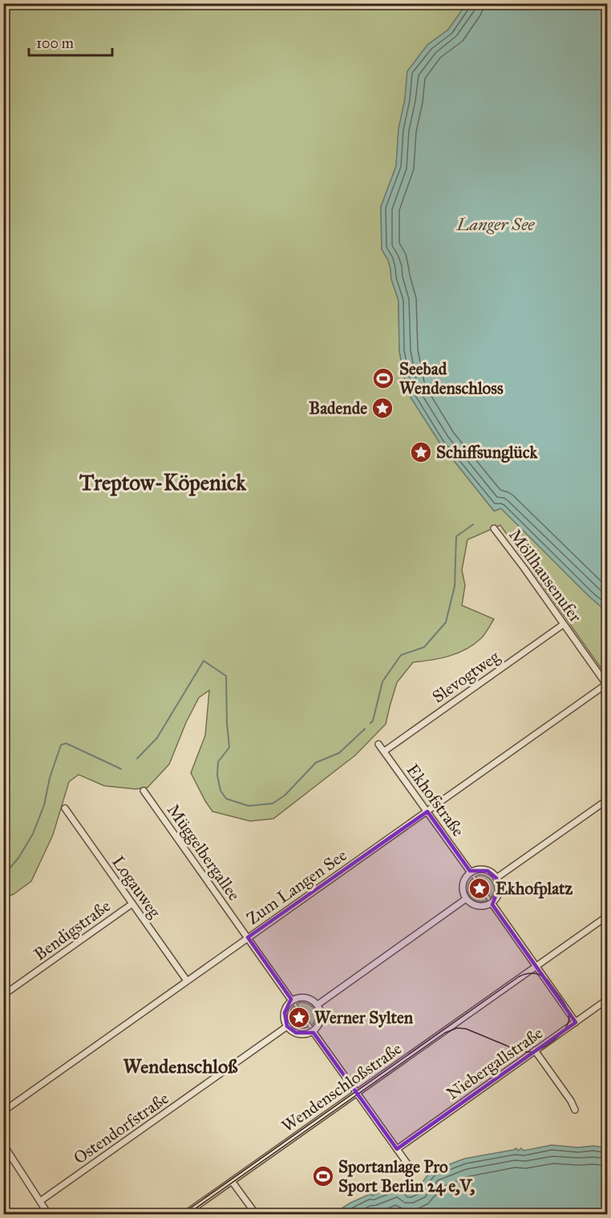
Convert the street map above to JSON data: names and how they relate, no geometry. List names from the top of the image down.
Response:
{
  "streets": {
    "street": [
      "Möllhausenufer",
      "Slevogtweg",
      "Ekhofstraße",
      "Müggelbergallee",
      "Logauweg",
      "Zum Langen See",
      "Bendigstraße",
      "Niebergallstraße",
      "Wendenschloßstraße",
      "Ostendorfstraße"
    ]
  },
  "crossings": [
    ["Möllhausenufer", "Slevogtweg"],
    ["Möllhausenufer", "Zum Langen See"],
    ["Slevogtweg", "Ekhofstraße"],
    ["Ekhofstraße", "Zum Langen See"],
    ["Müggelbergallee", "Zum Langen See"],
    ["Müggelbergallee", "Ostendorfstraße"],
    ["Logauweg", "Zum Langen See"],
    ["Logauweg", "Bendigstraße"]
  ],
  "districts": ["Treptow-Köpenick", "Wendenschloß"],
  "water": ["Langer See"],
  "places": {
    "sports": ["Seebad Wendenschloss", "Sportanlage Pro Sport Berlin 24 e,V,"],
    "place": [
      "Badende",
      "Schiffsunglück",
      "Ekhofplatz",
      "Werner Sylten"
    ]
  },
  "scale_bar": "100 m"
}
